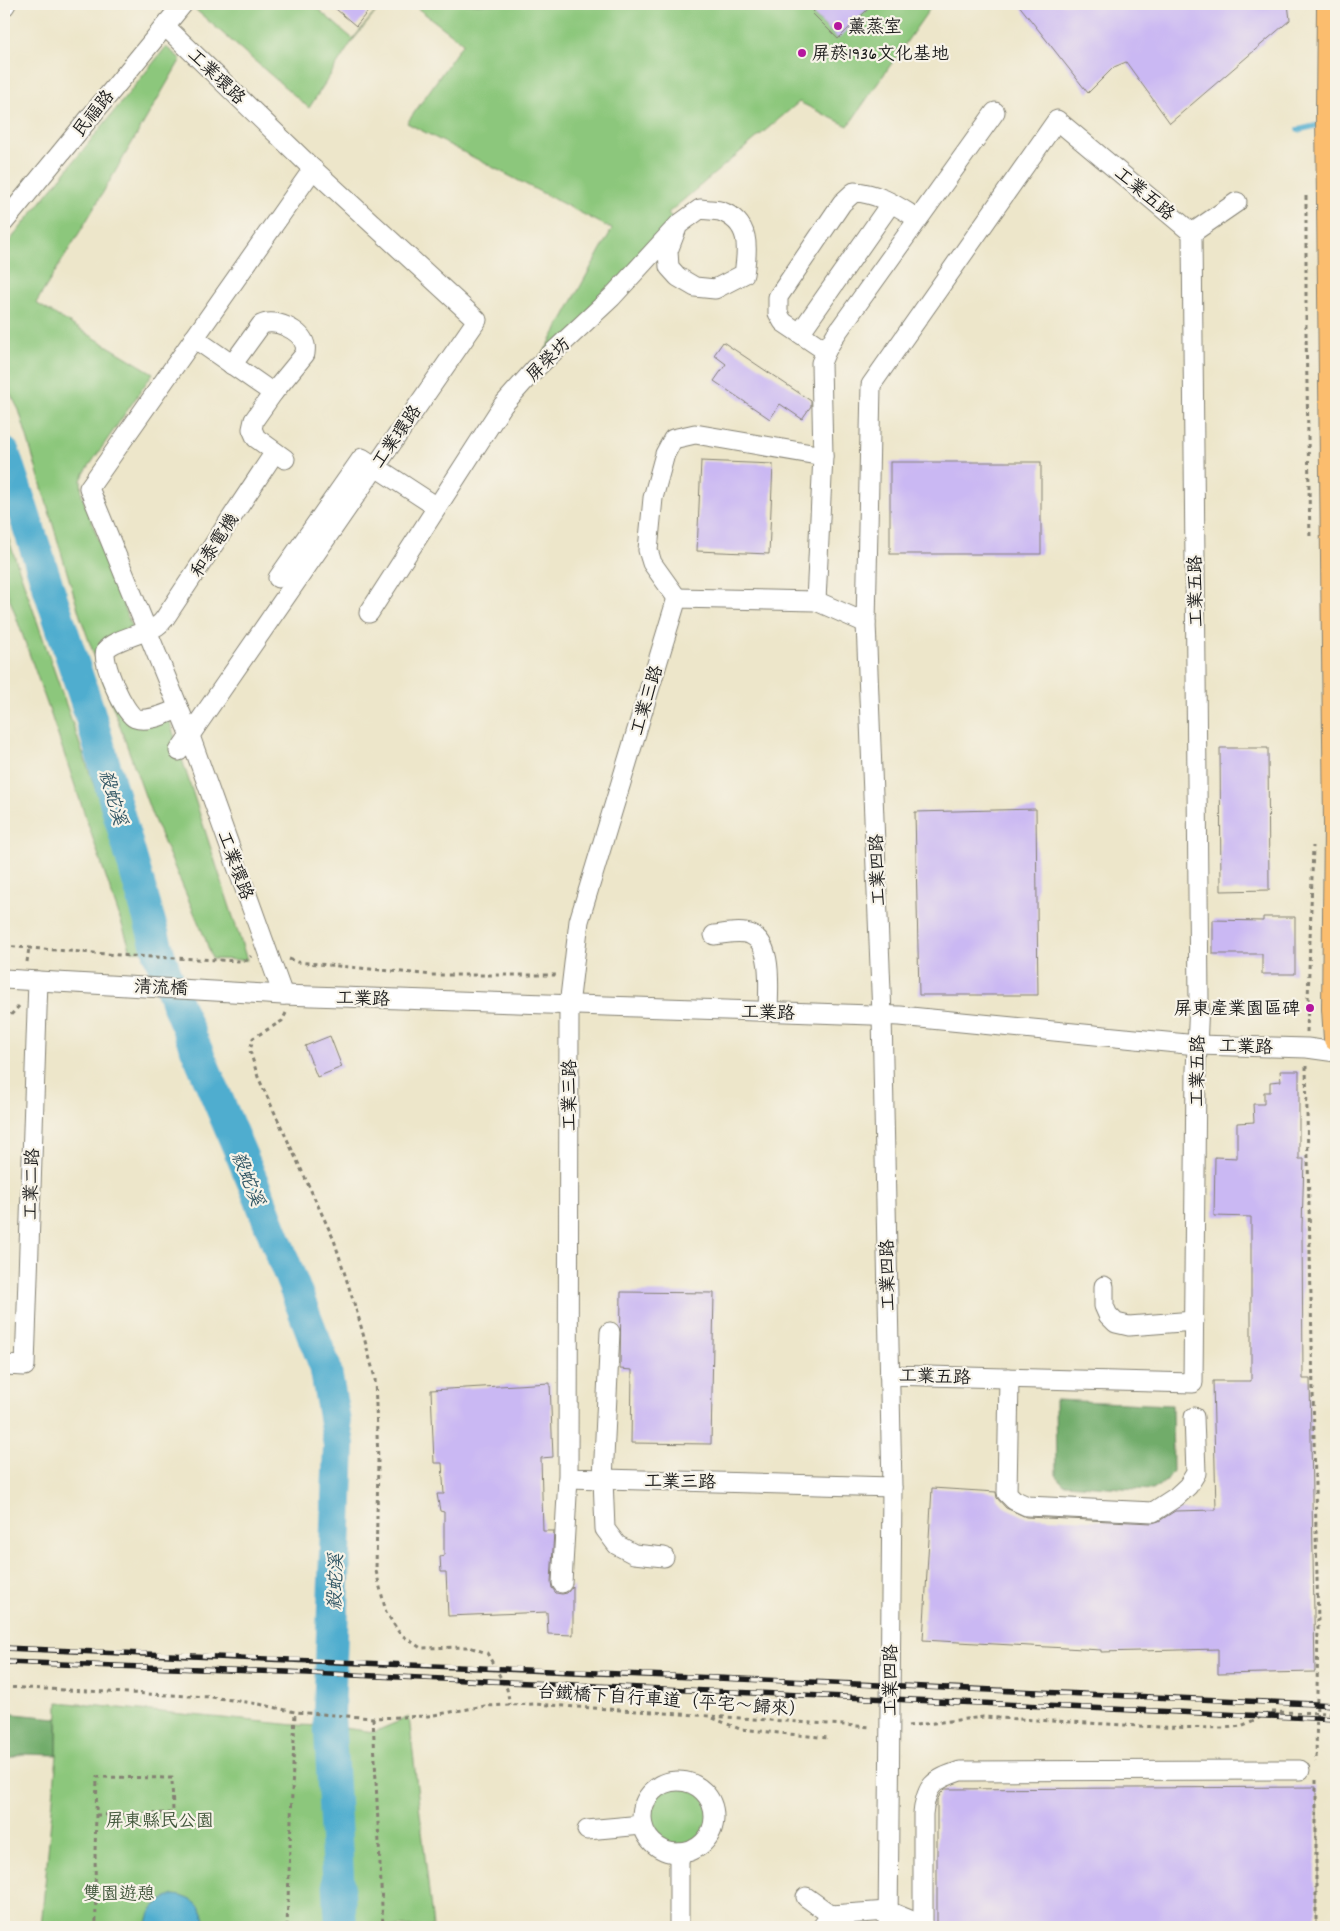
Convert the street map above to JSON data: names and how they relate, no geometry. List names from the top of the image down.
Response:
{
  "streets": {
    "street": [
      "工業環路",
      "民福路",
      "工業五路",
      "屏榮坊",
      "和泰電機",
      "工業三路",
      "工業四路",
      "清流橋",
      "工業路",
      "工業二路"
    ],
    "path": ["台鐵橋下自行車道（平宅～歸來）"]
  },
  "crossings": [
    ["工業環路", "民福路"],
    ["工業環路", "和泰電機"],
    ["工業環路", "工業路"],
    ["工業五路", "工業四路"],
    ["工業五路", "工業路"],
    ["工業三路", "工業四路"],
    ["工業三路", "工業路"],
    ["工業四路", "工業路"],
    ["工業四路", "台鐵橋下自行車道（平宅～歸來）"],
    ["清流橋", "工業路"],
    ["清流橋", "工業二路"]
  ],
  "water": ["殺蛇溪"],
  "parks": ["屏東縣民公園", "雙園遊憩"],
  "places": ["薰蒸室", "屏菸1936文化基地", "屏東產業園區碑"]
}
